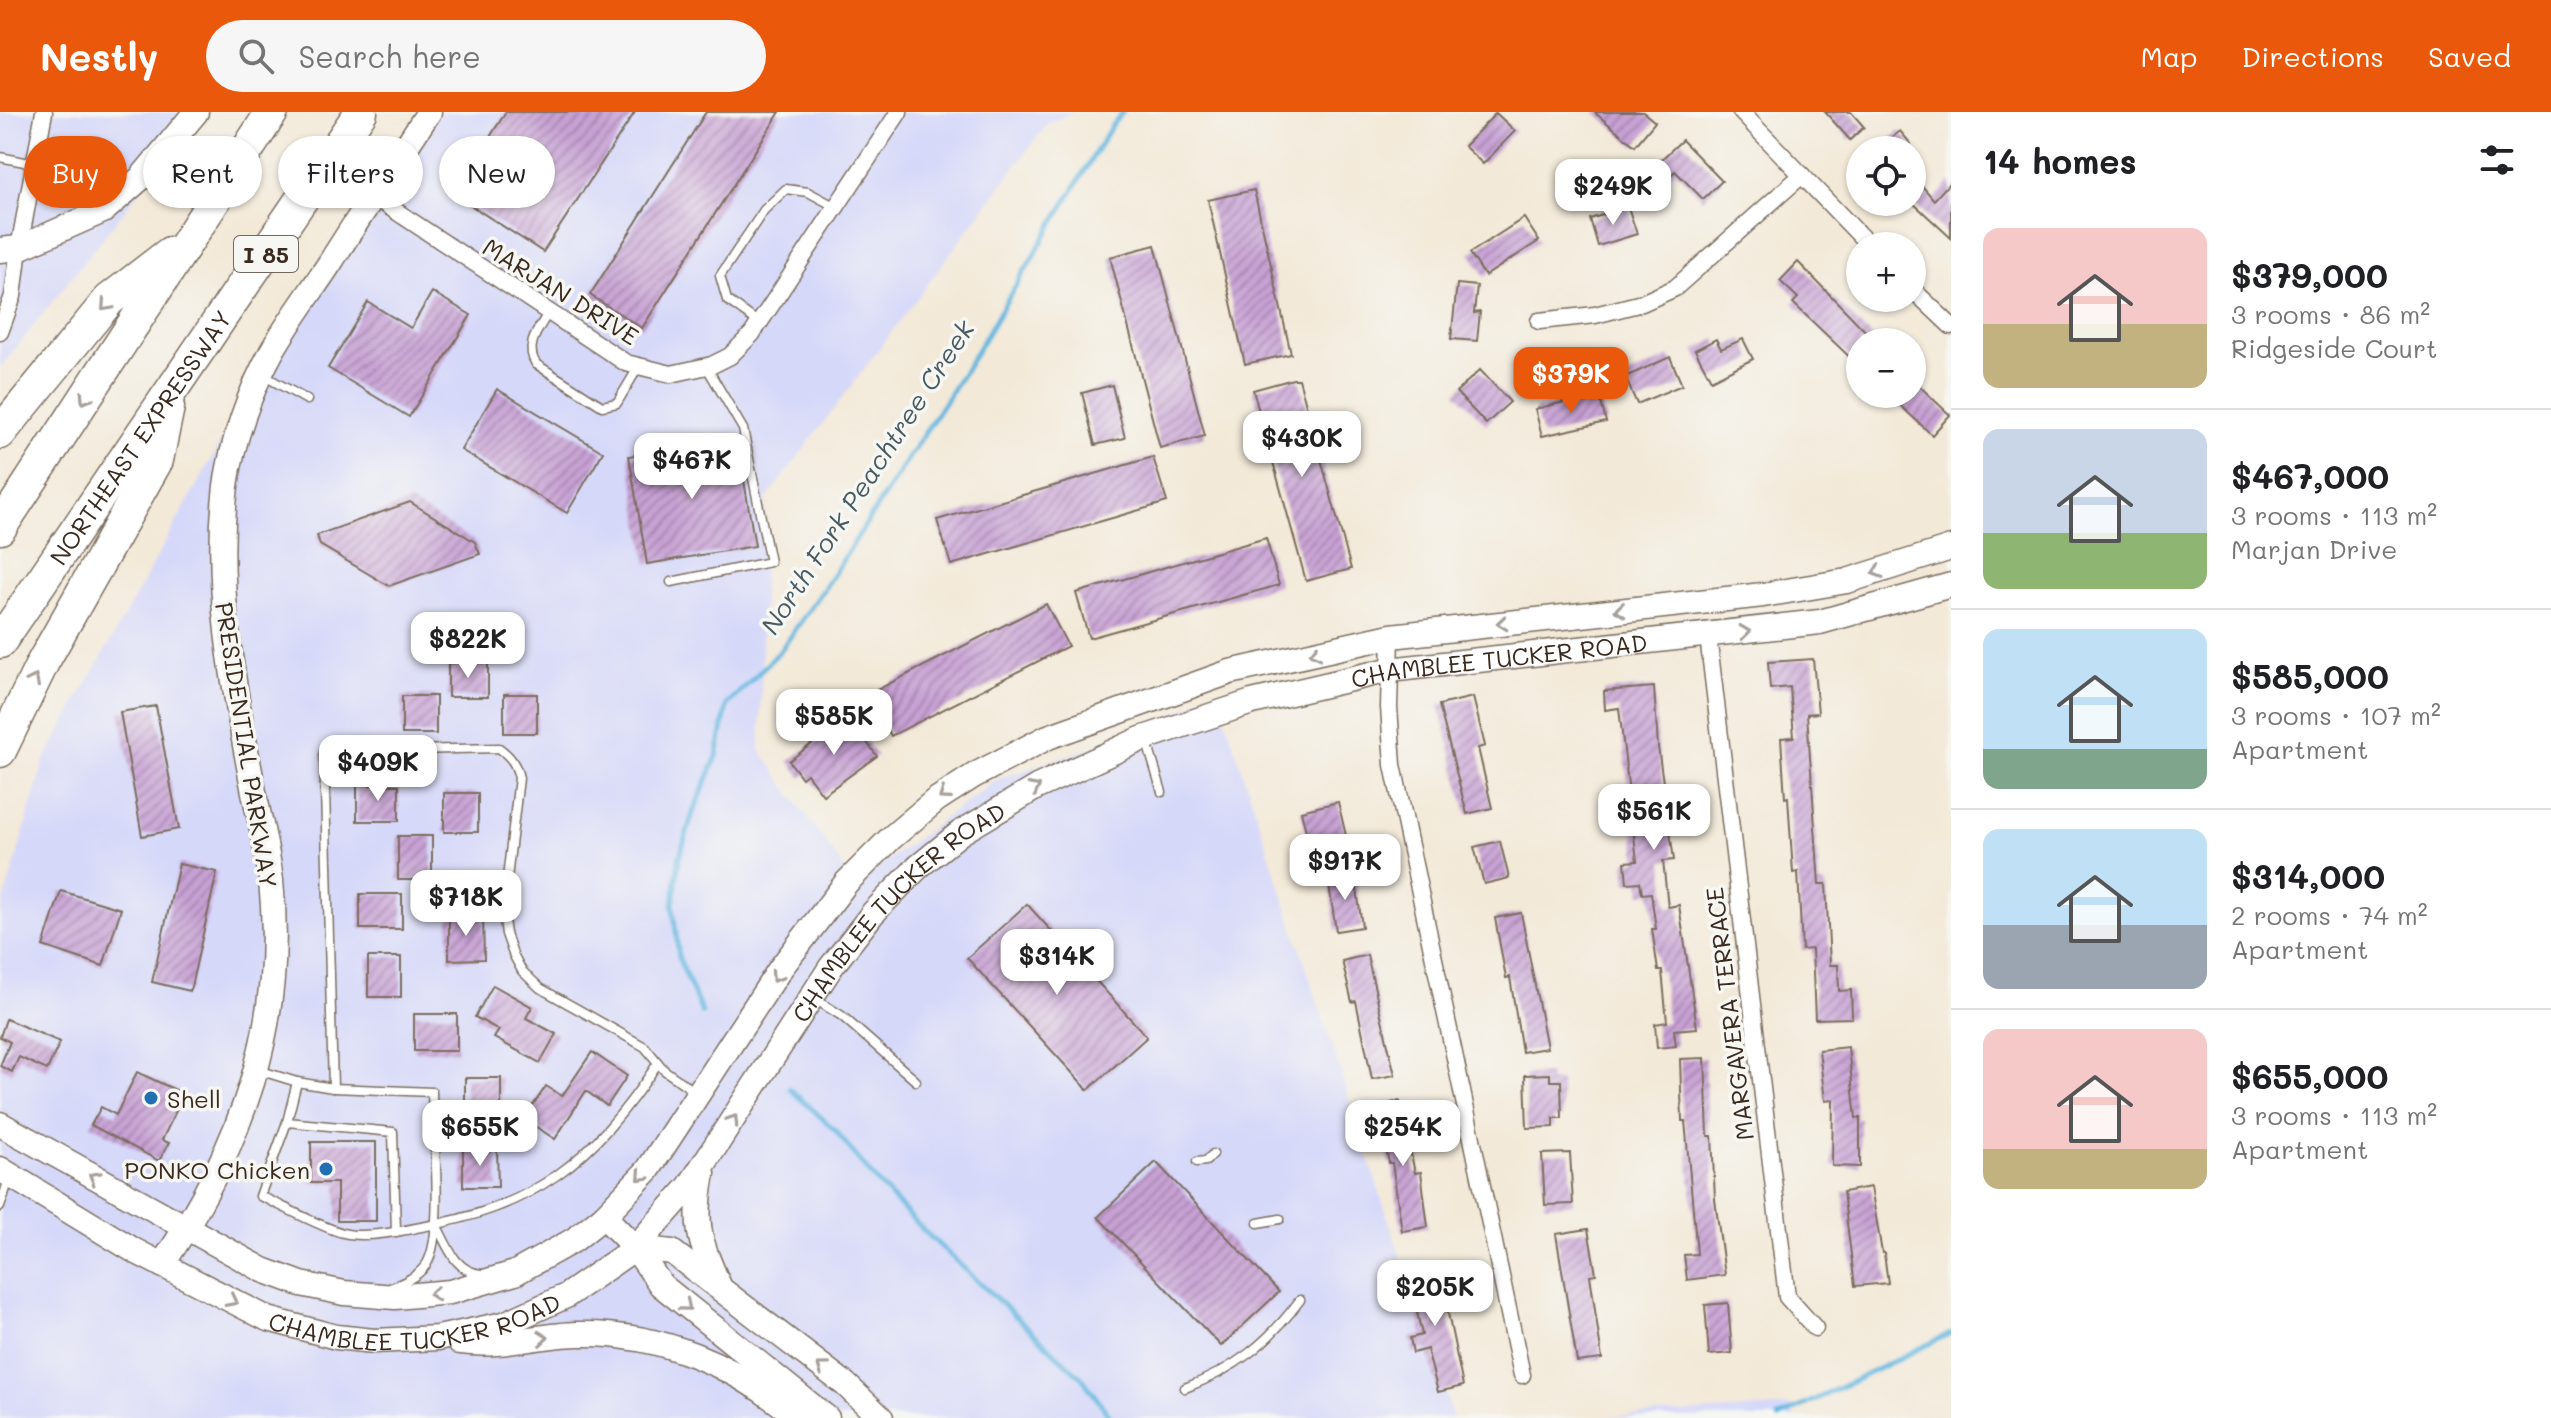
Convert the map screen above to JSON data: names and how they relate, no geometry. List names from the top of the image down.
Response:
{
  "streets": {
    "highway": ["I 85", "NORTHEAST EXPRESSWAY"],
    "main road": ["CHAMBLEE TUCKER ROAD", "PRESIDENTIAL PARKWAY"],
    "street": ["MARJAN DRIVE", "MARGAVERA TERRACE"]
  },
  "crossings": [
    ["CHAMBLEE TUCKER ROAD", "PRESIDENTIAL PARKWAY"],
    ["CHAMBLEE TUCKER ROAD", "MARGAVERA TERRACE"]
  ],
  "water": ["North Fork Peachtree Creek"],
  "places": ["Shell", "PONKO Chicken"],
  "page": {
    "header": "Nestly",
    "search": "Search here",
    "nav": ["Map", "Directions", "Saved"],
    "heading": "14 homes",
    "map_buttons": ["+", "−"],
    "chip": [
      "Buy",
      "Rent",
      "Filters",
      "New"
    ],
    "price": [
      "$249K",
      "$379K",
      "$430K",
      "$467K",
      "$822K",
      "$585K",
      "$409K",
      "$561K",
      "$917K",
      "$718K",
      "$314K",
      "$655K",
      "$254K",
      "$205K"
    ],
    "list": [
      {
        "name": "$379,000",
        "note": "3 rooms · 86 m² · Ridgeside Court"
      },
      {
        "name": "$467,000",
        "note": "3 rooms · 113 m² · Marjan Drive"
      },
      {
        "name": "$585,000",
        "note": "3 rooms · 107 m² · Apartment"
      },
      {
        "name": "$314,000",
        "note": "2 rooms · 74 m² · Apartment"
      },
      {
        "name": "$655,000",
        "note": "3 rooms · 113 m² · Apartment"
      }
    ]
  }
}
